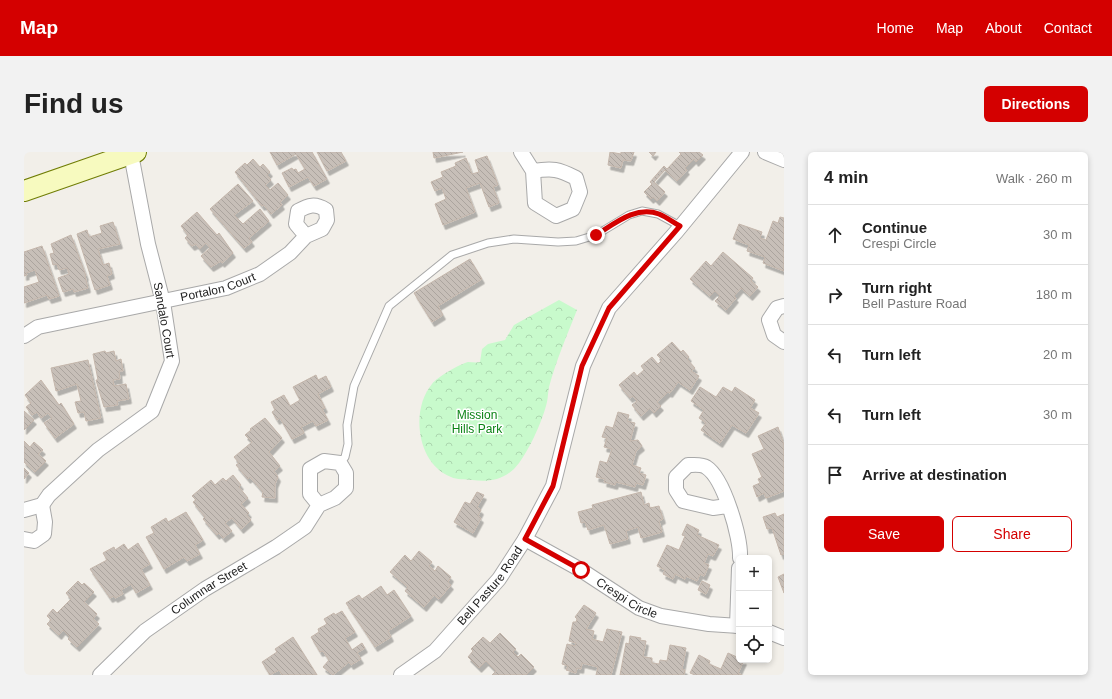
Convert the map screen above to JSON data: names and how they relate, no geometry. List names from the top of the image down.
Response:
{
  "streets": {
    "street": [
      "Portalon Court",
      "Sandalo Court",
      "Bell Pasture Road",
      "Columnar Street",
      "Crespi Circle"
    ]
  },
  "crossings": [
    ["Portalon Court", "Sandalo Court"],
    ["Bell Pasture Road", "Crespi Circle"]
  ],
  "parks": ["Mission Hills Park"],
  "page": {
    "header": "Map",
    "nav": [
      "Home",
      "Map",
      "About",
      "Contact"
    ],
    "buttons": [
      "Directions",
      ["Save", "Share"]
    ],
    "title": "Find us",
    "heading": ["4 min", "Walk · 260 m"],
    "list": [
      ["Continue", "Crespi Circle", "30 m"],
      ["Turn right", "Bell Pasture Road", "180 m"],
      ["Turn left", "20 m"],
      ["Turn left", "30 m"],
      "Arrive at destination"
    ],
    "map_buttons": ["+", "−"]
  }
}
